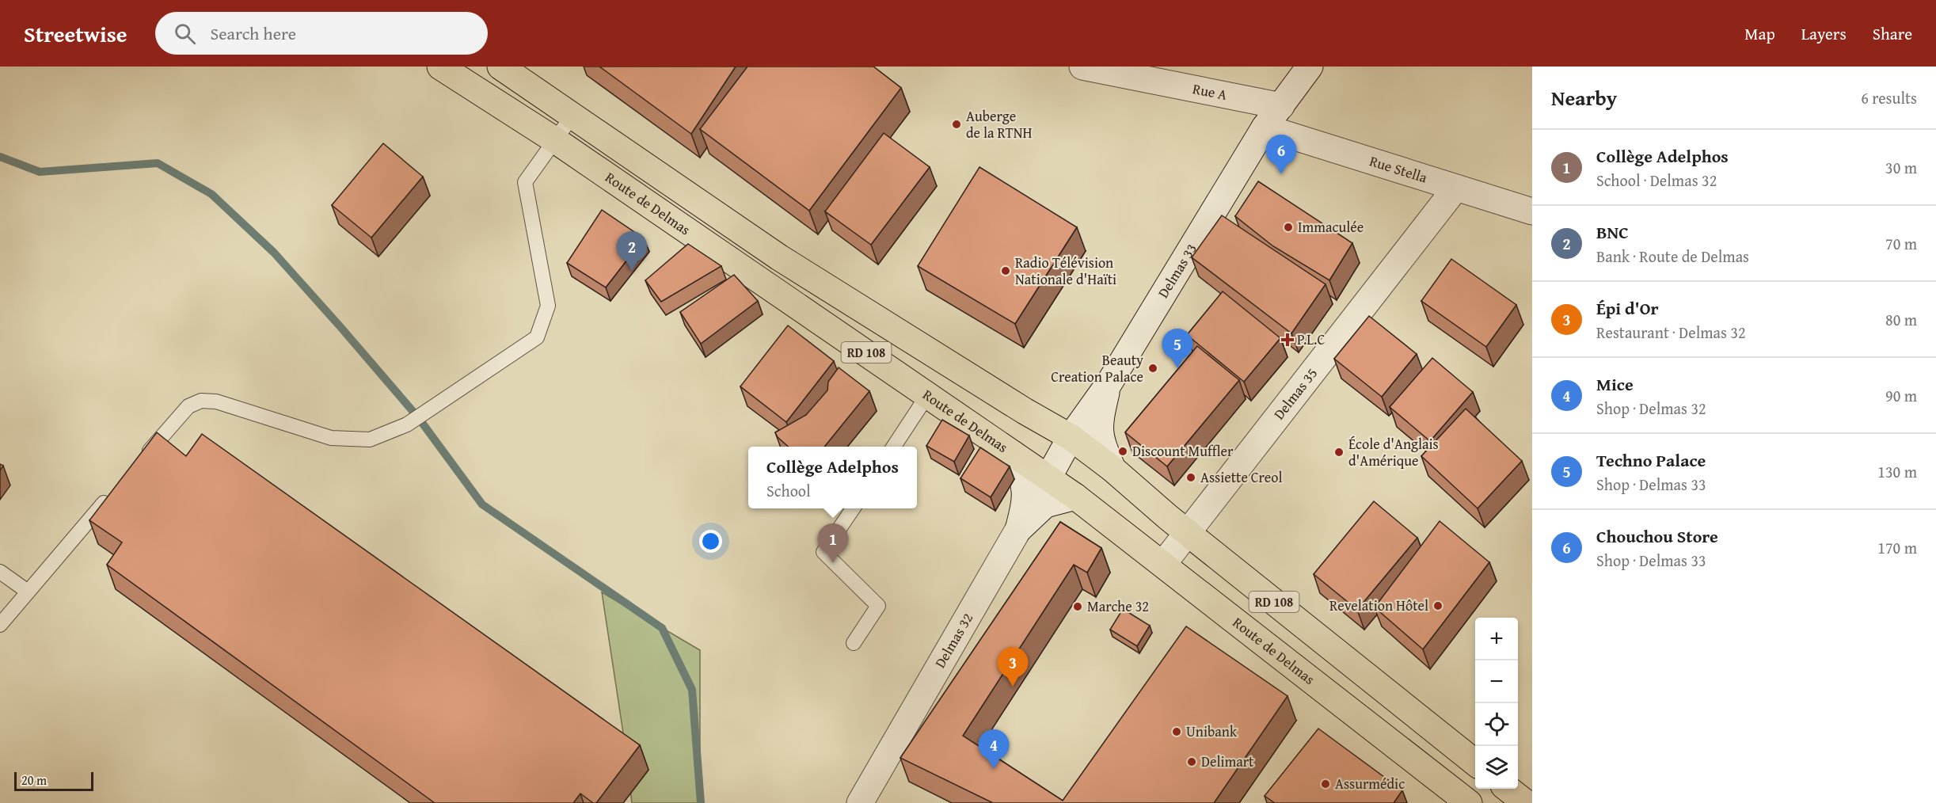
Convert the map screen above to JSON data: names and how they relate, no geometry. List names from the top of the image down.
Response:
{
  "streets": {
    "main road": ["Route de Delmas", "RD 108"],
    "street": [
      "Rue A",
      "Rue Stella",
      "Delmas 33",
      "Delmas 35",
      "Delmas 32"
    ]
  },
  "crossings": [
    ["Rue A", "Delmas 33"],
    ["Rue Stella", "Delmas 33"],
    ["Rue Stella", "Delmas 35"],
    ["Route de Delmas", "Delmas 33"],
    ["Route de Delmas", "Delmas 35"],
    ["Route de Delmas", "Delmas 32"],
    ["Delmas 33", "Delmas 32"]
  ],
  "places": {
    "other": [
      "Auberge de la RTNH",
      "Immaculée",
      "Radio Télévision Nationale d'Haïti",
      "Beauty Creation Palace",
      "Discount Muffler",
      "École d'Anglais d'Amérique",
      "Assiette Creol",
      "Revelation Hôtel",
      "Marche 32",
      "Unibank",
      "Delimart",
      "Assurmédic"
    ],
    "health": ["P.L.C"]
  },
  "scale_bar": "20 m",
  "page": {
    "header": "Streetwise",
    "search": "Search here",
    "nav": ["Map", "Layers", "Share"],
    "heading": ["Nearby", "6 results"],
    "list": [
      {
        "mark": "1",
        "name": "Collège Adelphos",
        "note": "School · Delmas 32",
        "value": "30 m"
      },
      {
        "mark": "2",
        "name": "BNC",
        "note": "Bank · Route de Delmas",
        "value": "70 m"
      },
      {
        "mark": "3",
        "name": "Épi d'Or",
        "note": "Restaurant · Delmas 32",
        "value": "80 m"
      },
      {
        "mark": "4",
        "name": "Mice",
        "note": "Shop · Delmas 32",
        "value": "90 m"
      },
      {
        "mark": "5",
        "name": "Techno Palace",
        "note": "Shop · Delmas 33",
        "value": "130 m"
      },
      {
        "mark": "6",
        "name": "Chouchou Store",
        "note": "Shop · Delmas 33",
        "value": "170 m"
      }
    ],
    "pins": [
      "6",
      "2",
      "5",
      "1",
      "3",
      "4"
    ],
    "popup": ["Collège Adelphos", "School"],
    "map_buttons": ["+", "−"],
    "scale": "20 m"
  }
}
